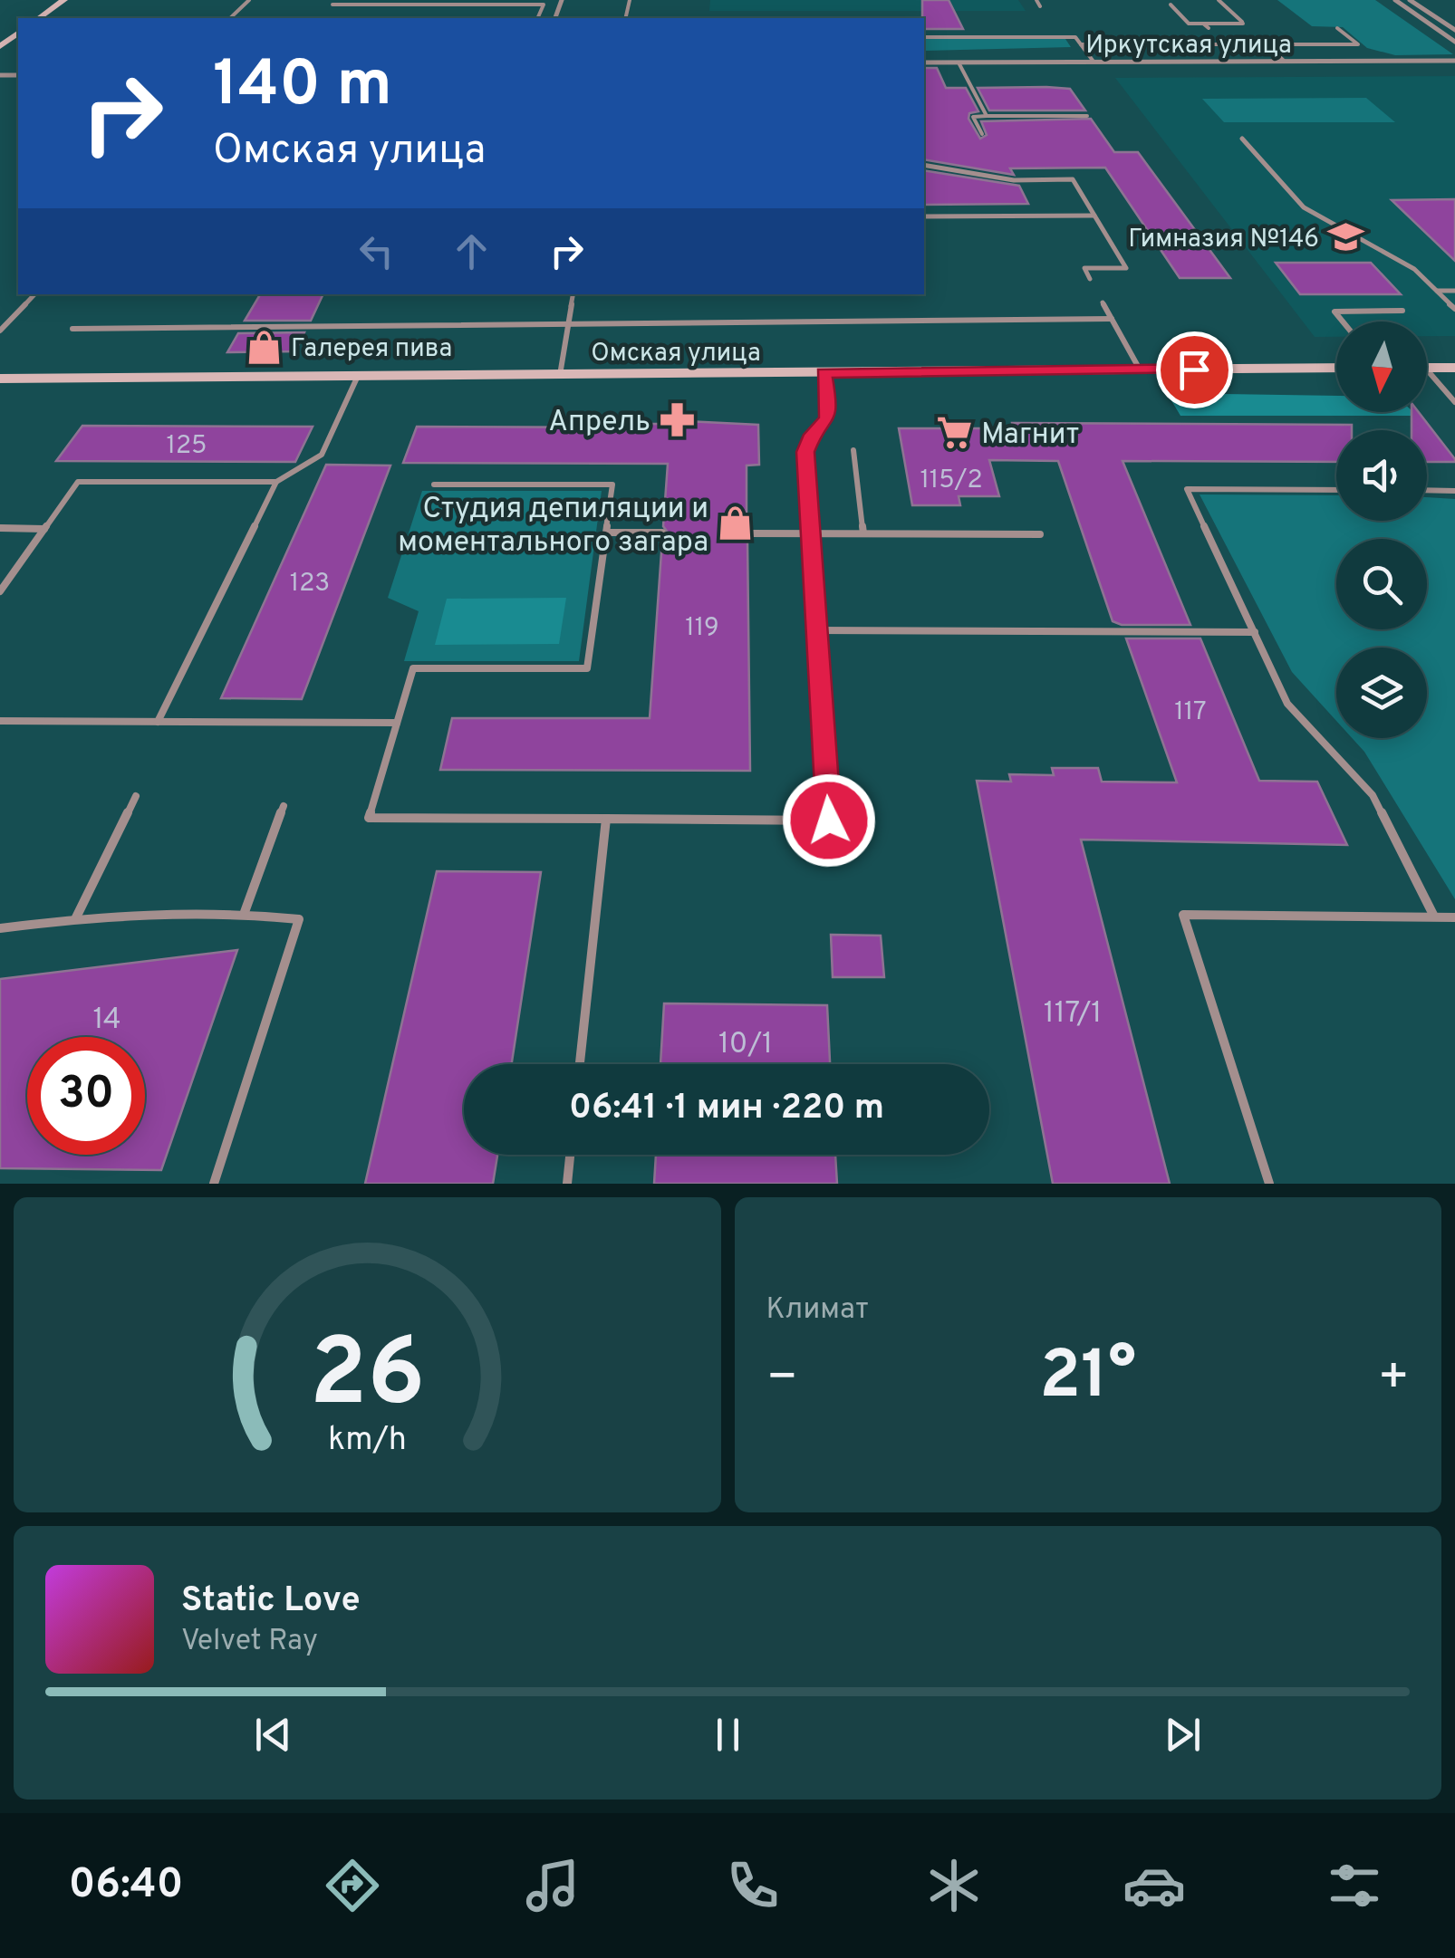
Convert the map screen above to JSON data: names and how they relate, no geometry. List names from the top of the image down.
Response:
{
  "streets": {
    "main road": ["Омская улица"],
    "street": ["Иркутская улица"]
  },
  "places": {
    "school or university": ["Гимназия №146"],
    "shop": ["Галерея пива", "Студия депиляции и моментального загара"],
    "pharmacy": ["Апрель"],
    "supermarket": ["Магнит"]
  },
  "house_numbers": [
    "125",
    "115/2",
    "123",
    "119",
    "117",
    "117/1",
    "14",
    "10/1"
  ],
  "north": "bottom",
  "page": {
    "turn": ["140 m", "Омская улица"],
    "limit": "30",
    "trip": "06:41 · 1 мин · 220 m",
    "tile": "Климат",
    "heat": ["−", "21°", "+"],
    "song": ["Static Love", "Velvet Ray"],
    "tabs": "06:40",
    "gauge": ["26", "km/h"]
  }
}
